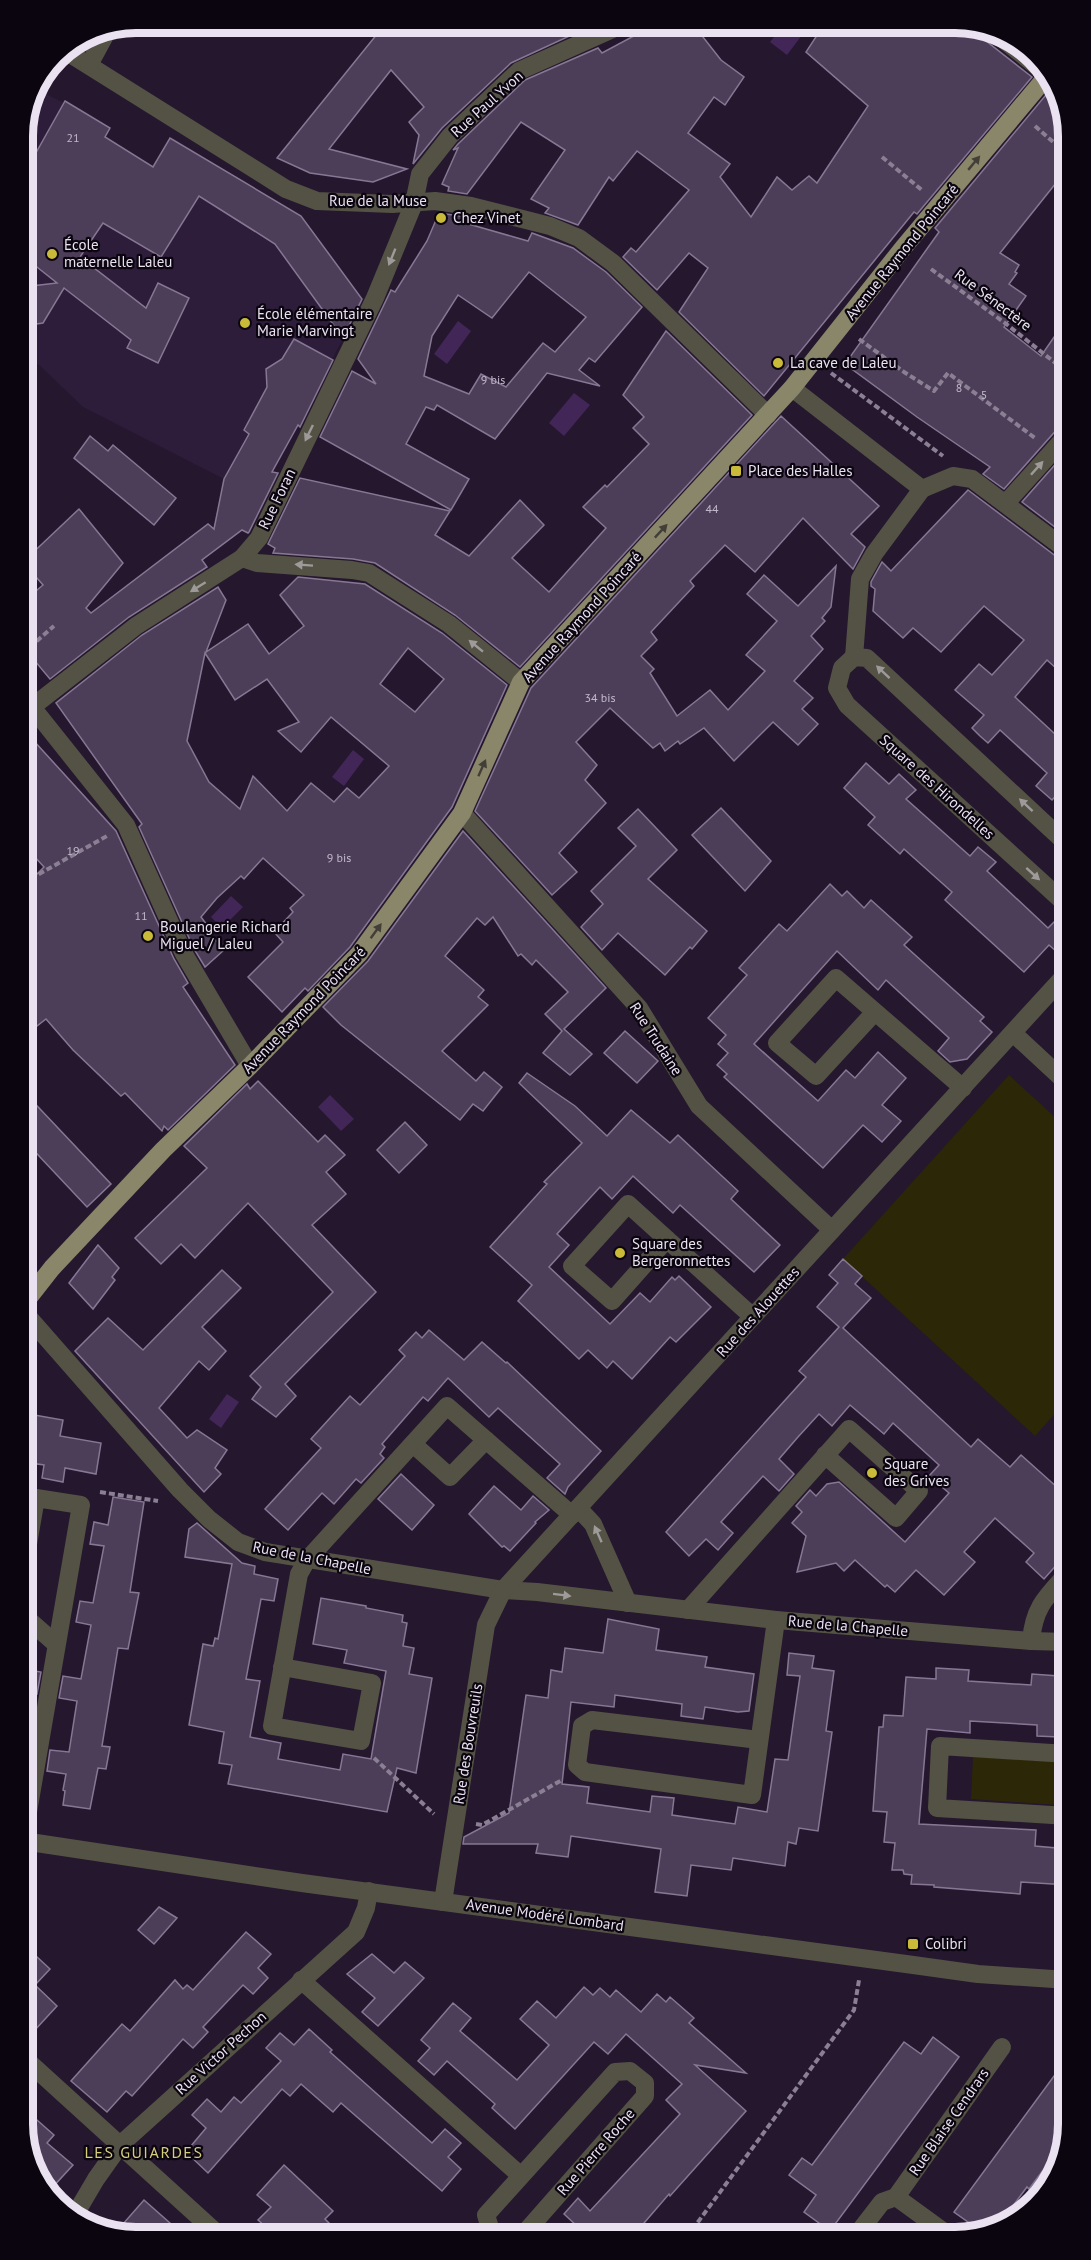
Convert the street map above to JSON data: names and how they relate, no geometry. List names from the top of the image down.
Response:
{
  "streets": {
    "main road": ["Avenue Raymond Poincaré"],
    "street": [
      "Rue Paul Yvon",
      "Rue de la Muse",
      "Rue Foran",
      "Square des Hirondelles",
      "Rue Trudaine",
      "Rue des Alouettes",
      "Rue de la Chapelle",
      "Rue des Bouvreuils",
      "Avenue Modéré Lombard",
      "Rue Victor Pechon",
      "Rue Blaise Cendrars",
      "Rue Pierre Roche"
    ],
    "path": ["Rue Sénectère"]
  },
  "crossings": [
    ["Rue Paul Yvon", "Rue de la Muse"],
    ["Rue Paul Yvon", "Rue Foran"],
    ["Rue de la Muse", "Avenue Raymond Poincaré"],
    ["Rue de la Muse", "Rue Foran"],
    ["Avenue Raymond Poincaré", "Rue Trudaine"],
    ["Rue Trudaine", "Rue des Alouettes"],
    ["Rue des Alouettes", "Rue de la Chapelle"],
    ["Rue des Alouettes", "Rue des Bouvreuils"],
    ["Rue de la Chapelle", "Rue des Bouvreuils"],
    ["Rue des Bouvreuils", "Avenue Modéré Lombard"],
    ["Avenue Modéré Lombard", "Rue Victor Pechon"]
  ],
  "one_way": ["Avenue Raymond Poincaré", "Rue Foran"],
  "districts": ["LES GUIARDES"],
  "places": {
    "other": [
      "Chez Vinet",
      "École maternelle Laleu",
      "École élémentaire Marie Marvingt",
      "La cave de Laleu",
      "Boulangerie Richard Miguel / Laleu",
      "Square des Bergeronnettes",
      "Square des Grives"
    ],
    "transit": ["Place des Halles", "Colibri"]
  },
  "house_numbers": [
    "21",
    "9 bis",
    "8",
    "5",
    "44",
    "34 bis",
    "19",
    "9 bis",
    "11"
  ]
}
